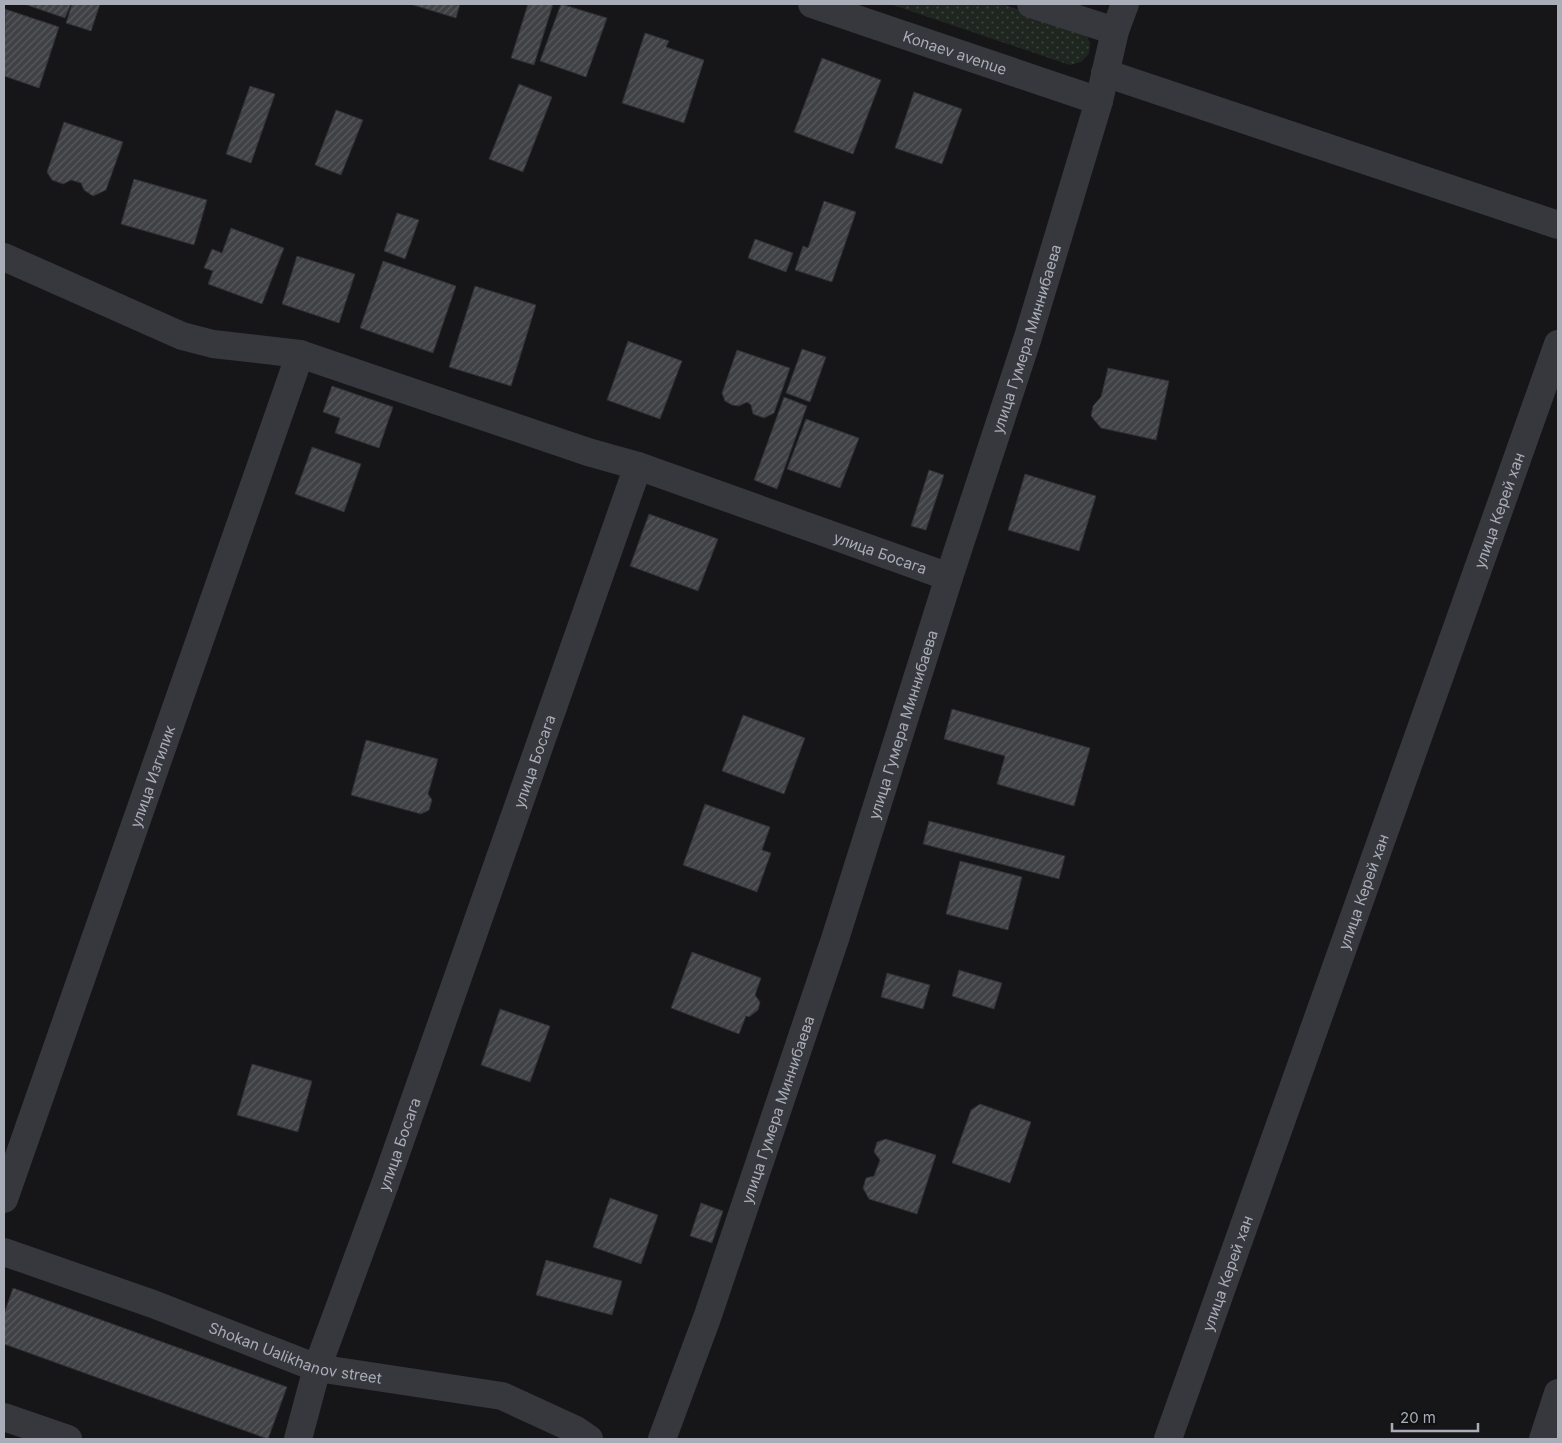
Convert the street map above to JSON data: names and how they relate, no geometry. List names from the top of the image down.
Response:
{
  "streets": {
    "street": [
      "Konaev avenue",
      "улица Гумера Миннибаева",
      "улица Керей хан",
      "улица Босага",
      "улица Изгилик",
      "Shokan Ualikhanov street"
    ]
  },
  "crossings": [
    ["Konaev avenue", "улица Гумера Миннибаева"],
    ["улица Гумера Миннибаева", "улица Босага"],
    ["улица Босага", "Shokan Ualikhanov street"]
  ],
  "scale_bar": "20 m"
}
